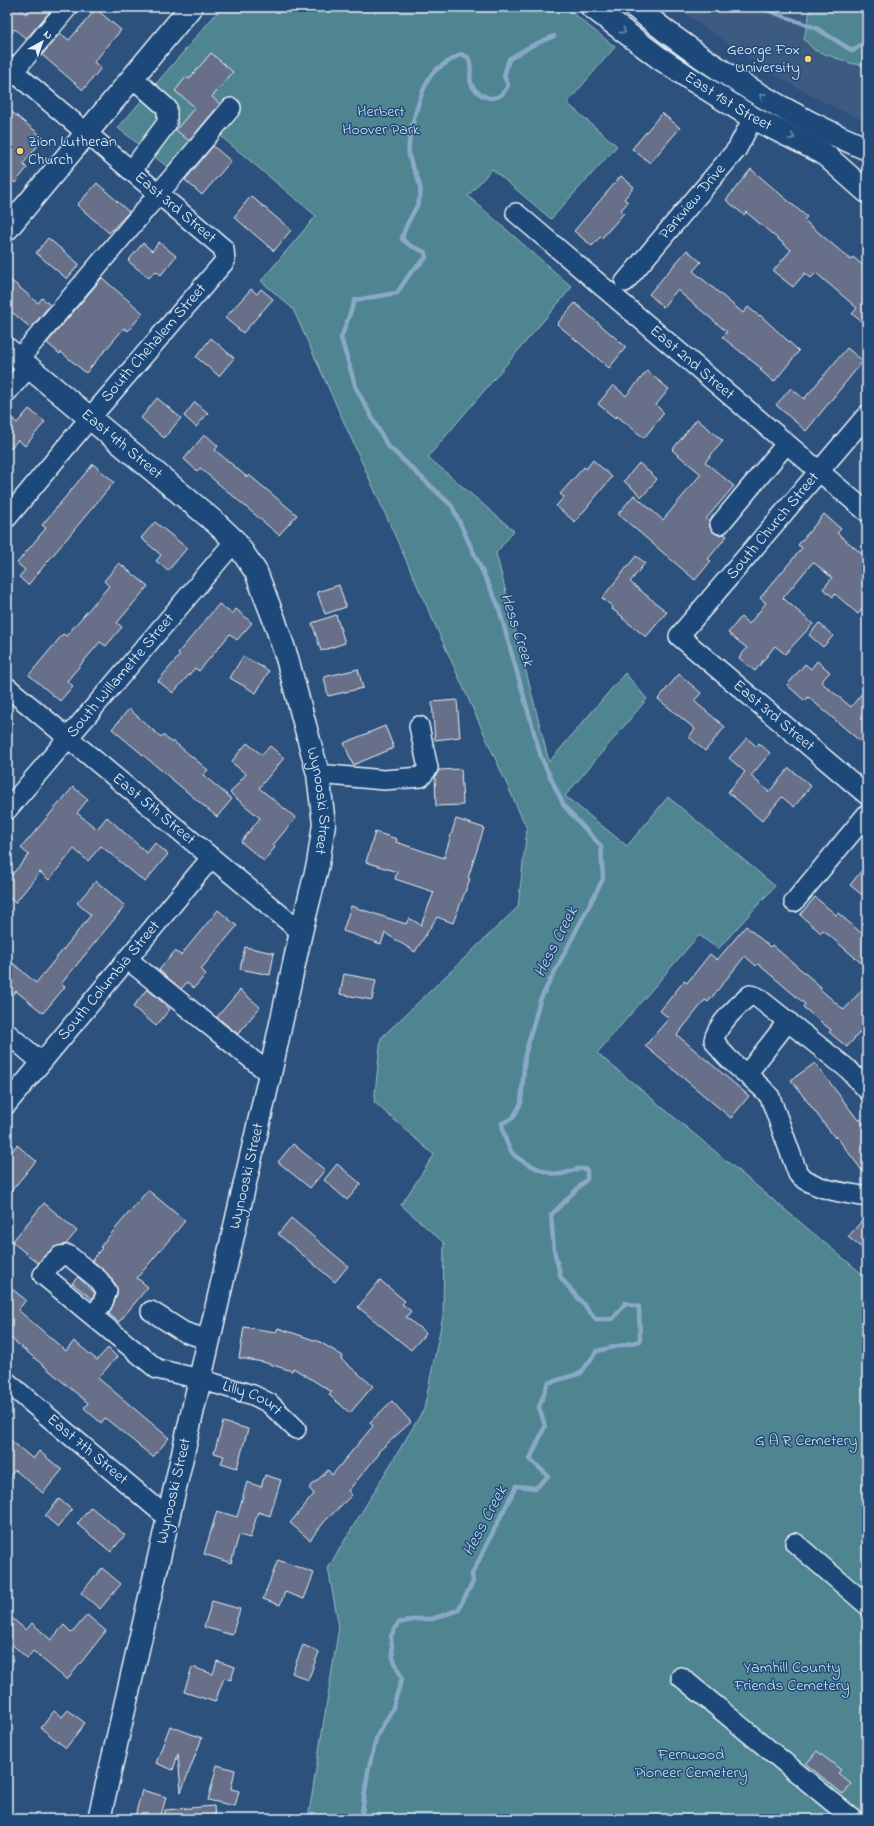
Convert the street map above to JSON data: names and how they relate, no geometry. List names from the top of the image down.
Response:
{
  "streets": {
    "main road": ["East 1st Street", "East 4th Street", "Wynooski Street"],
    "street": [
      "Parkview Drive",
      "East 3rd Street",
      "South Chehalem Street",
      "East 2nd Street",
      "South Church Street",
      "South Willamette Street",
      "East 5th Street",
      "South Columbia Street",
      "Lilly Court",
      "East 7th Street"
    ]
  },
  "crossings": [
    ["East 1st Street", "Parkview Drive"],
    ["East 3rd Street", "South Chehalem Street"],
    ["East 3rd Street", "South Church Street"],
    ["South Chehalem Street", "East 4th Street"],
    ["East 2nd Street", "South Church Street"],
    ["East 4th Street", "South Willamette Street"],
    ["East 4th Street", "Wynooski Street"],
    ["South Willamette Street", "Wynooski Street"],
    ["South Willamette Street", "East 5th Street"],
    ["Wynooski Street", "East 5th Street"],
    ["Wynooski Street", "Lilly Court"],
    ["Wynooski Street", "East 7th Street"],
    ["East 5th Street", "South Columbia Street"]
  ],
  "water": ["Hess Creek"],
  "parks": [
    "Herbert Hoover Park",
    "G A R Cemetery",
    "Yamhill County Friends Cemetery",
    "Fernwood Pioneer Cemetery"
  ],
  "places": ["George Fox University", "Zion Lutheran Church"],
  "north": "top right"
}
